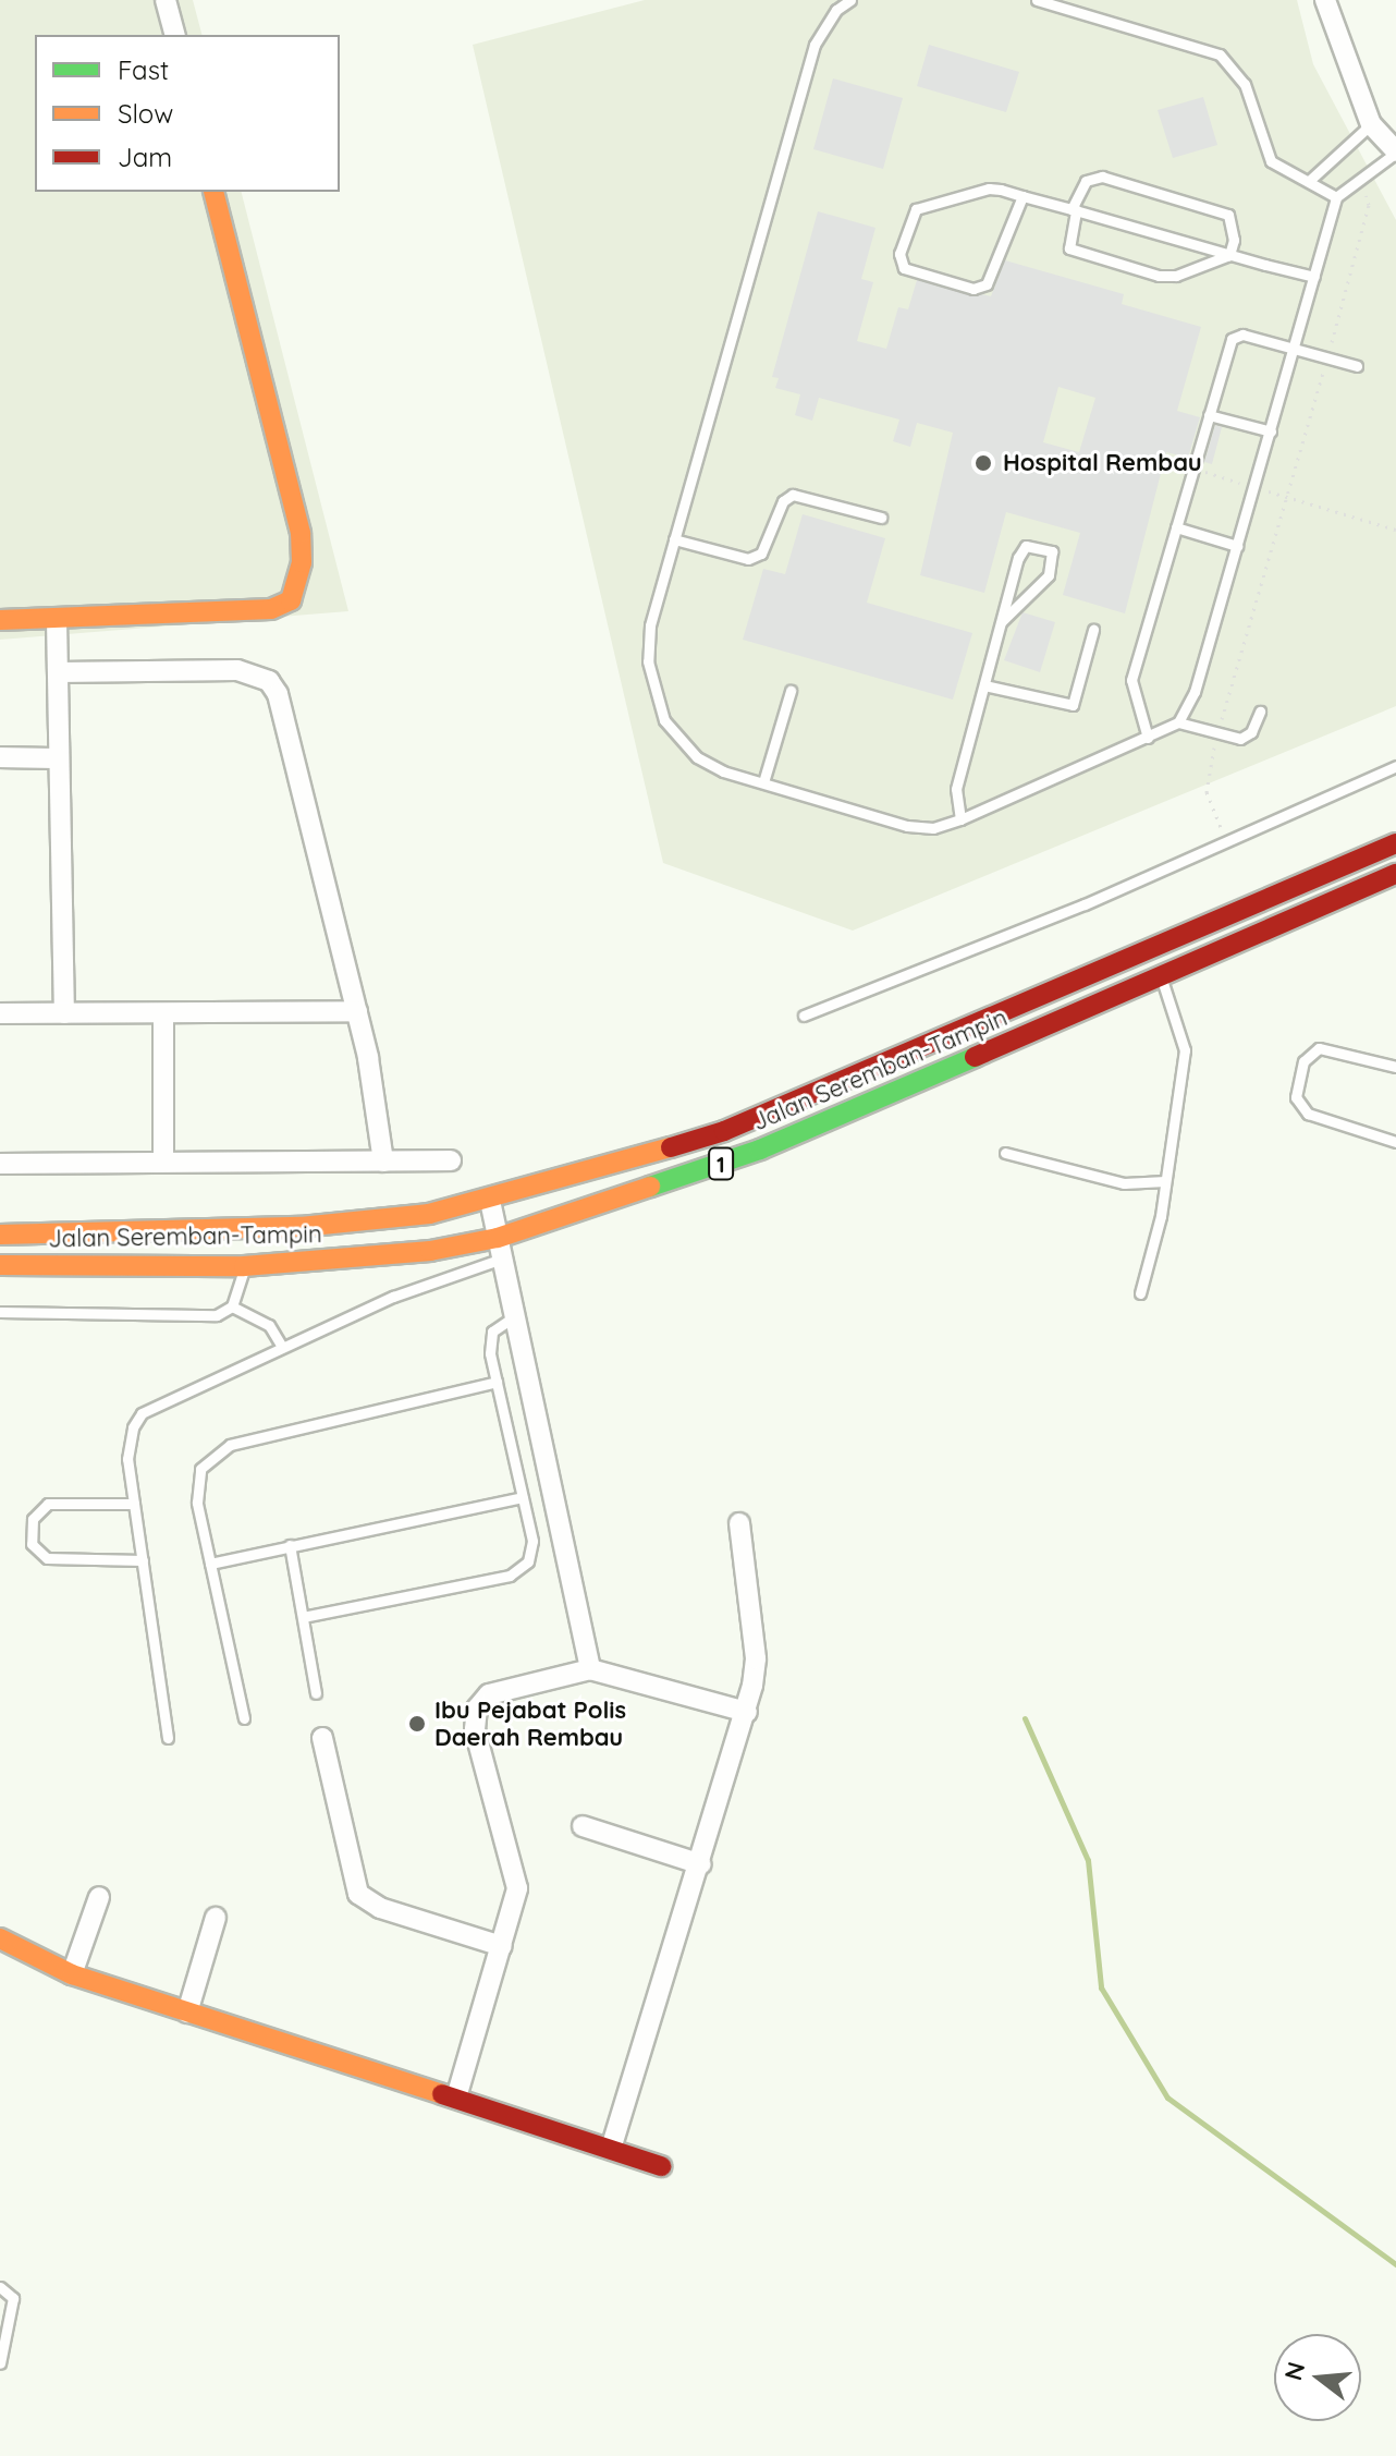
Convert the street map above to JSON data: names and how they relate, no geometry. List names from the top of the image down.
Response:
{
  "streets": {
    "main road": ["Jalan Seremban-Tampin", "1"]
  },
  "places": ["Hospital Rembau", "Ibu Pejabat Polis Daerah Rembau"],
  "legend": ["Fast", "Slow", "Jam"],
  "north": "left"
}
